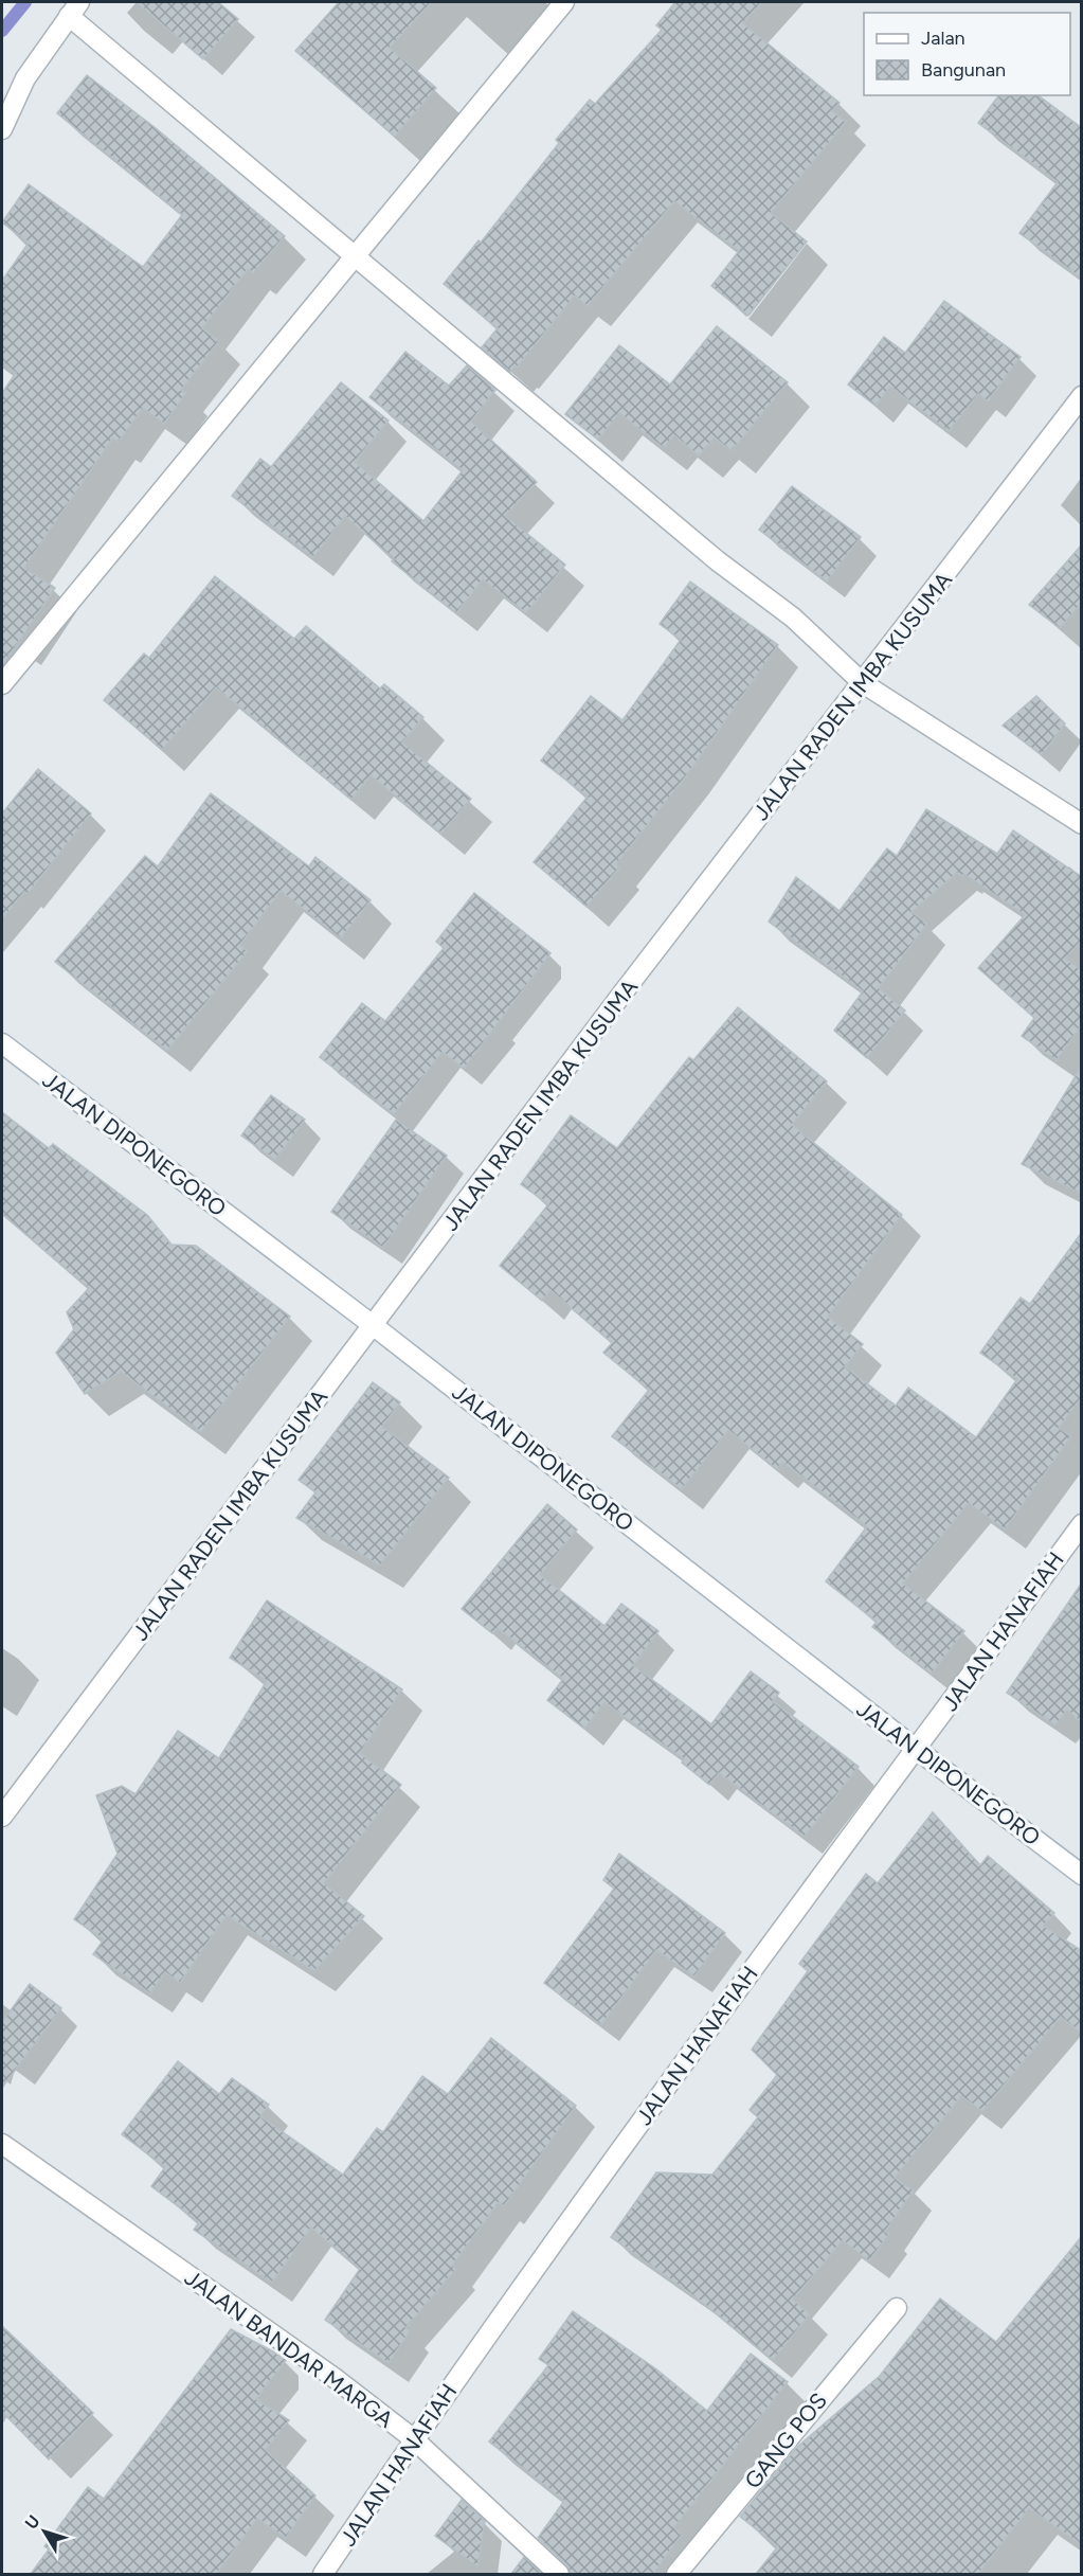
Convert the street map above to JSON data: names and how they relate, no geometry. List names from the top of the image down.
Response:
{
  "streets": {
    "street": [
      "JALAN RADEN IMBA KUSUMA",
      "JALAN DIPONEGORO",
      "JALAN HANAFIAH",
      "JALAN BANDAR MARGA",
      "GANG POS"
    ]
  },
  "crossings": [
    ["JALAN RADEN IMBA KUSUMA", "JALAN DIPONEGORO"],
    ["JALAN DIPONEGORO", "JALAN HANAFIAH"],
    ["JALAN HANAFIAH", "JALAN BANDAR MARGA"]
  ],
  "legend": ["Jalan", "Bangunan"],
  "north": "top left"
}
